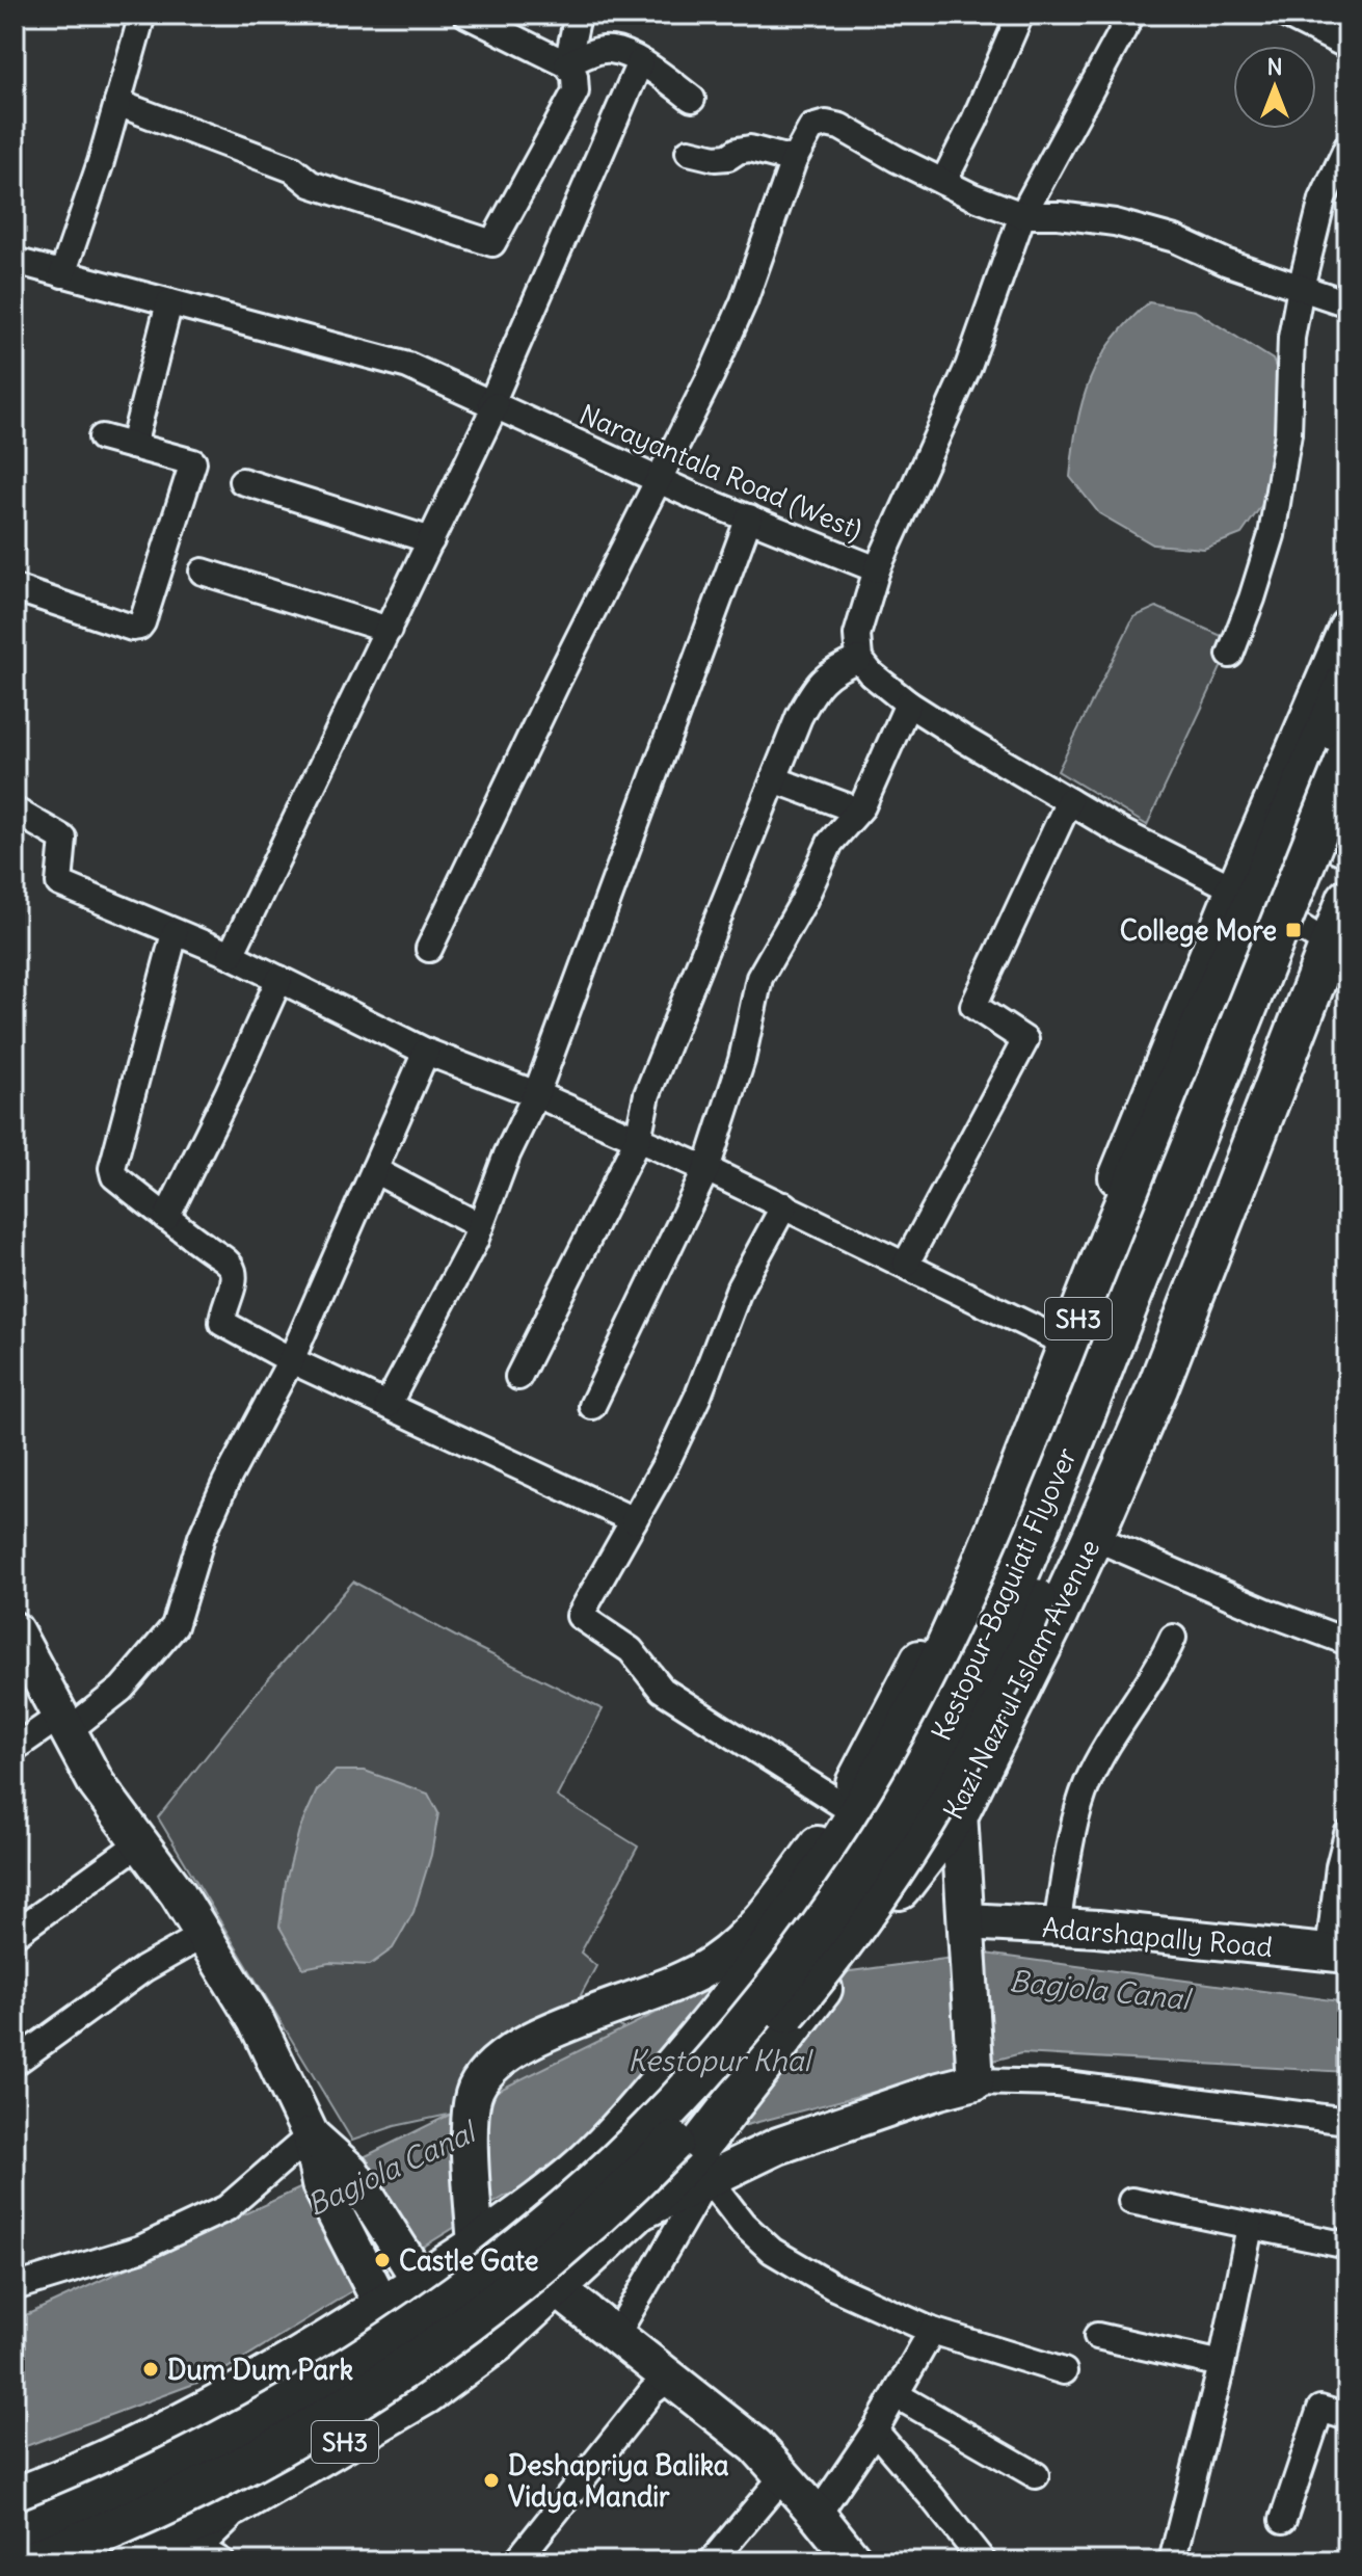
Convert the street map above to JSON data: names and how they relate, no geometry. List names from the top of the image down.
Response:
{
  "streets": {
    "main road": ["SH3", "Kestopur-Baguiati Flyover", "Kazi Nazrul Islam Avenue"],
    "street": ["Narayantala Road (West)", "Adarshapally Road"]
  },
  "water": ["Bagjola Canal", "Kestopur Khal"],
  "places": {
    "transit": ["College More"],
    "other": ["Castle Gate", "Dum Dum Park", "Deshapriya Balika Vidya Mandir"]
  },
  "north": "top"
}
